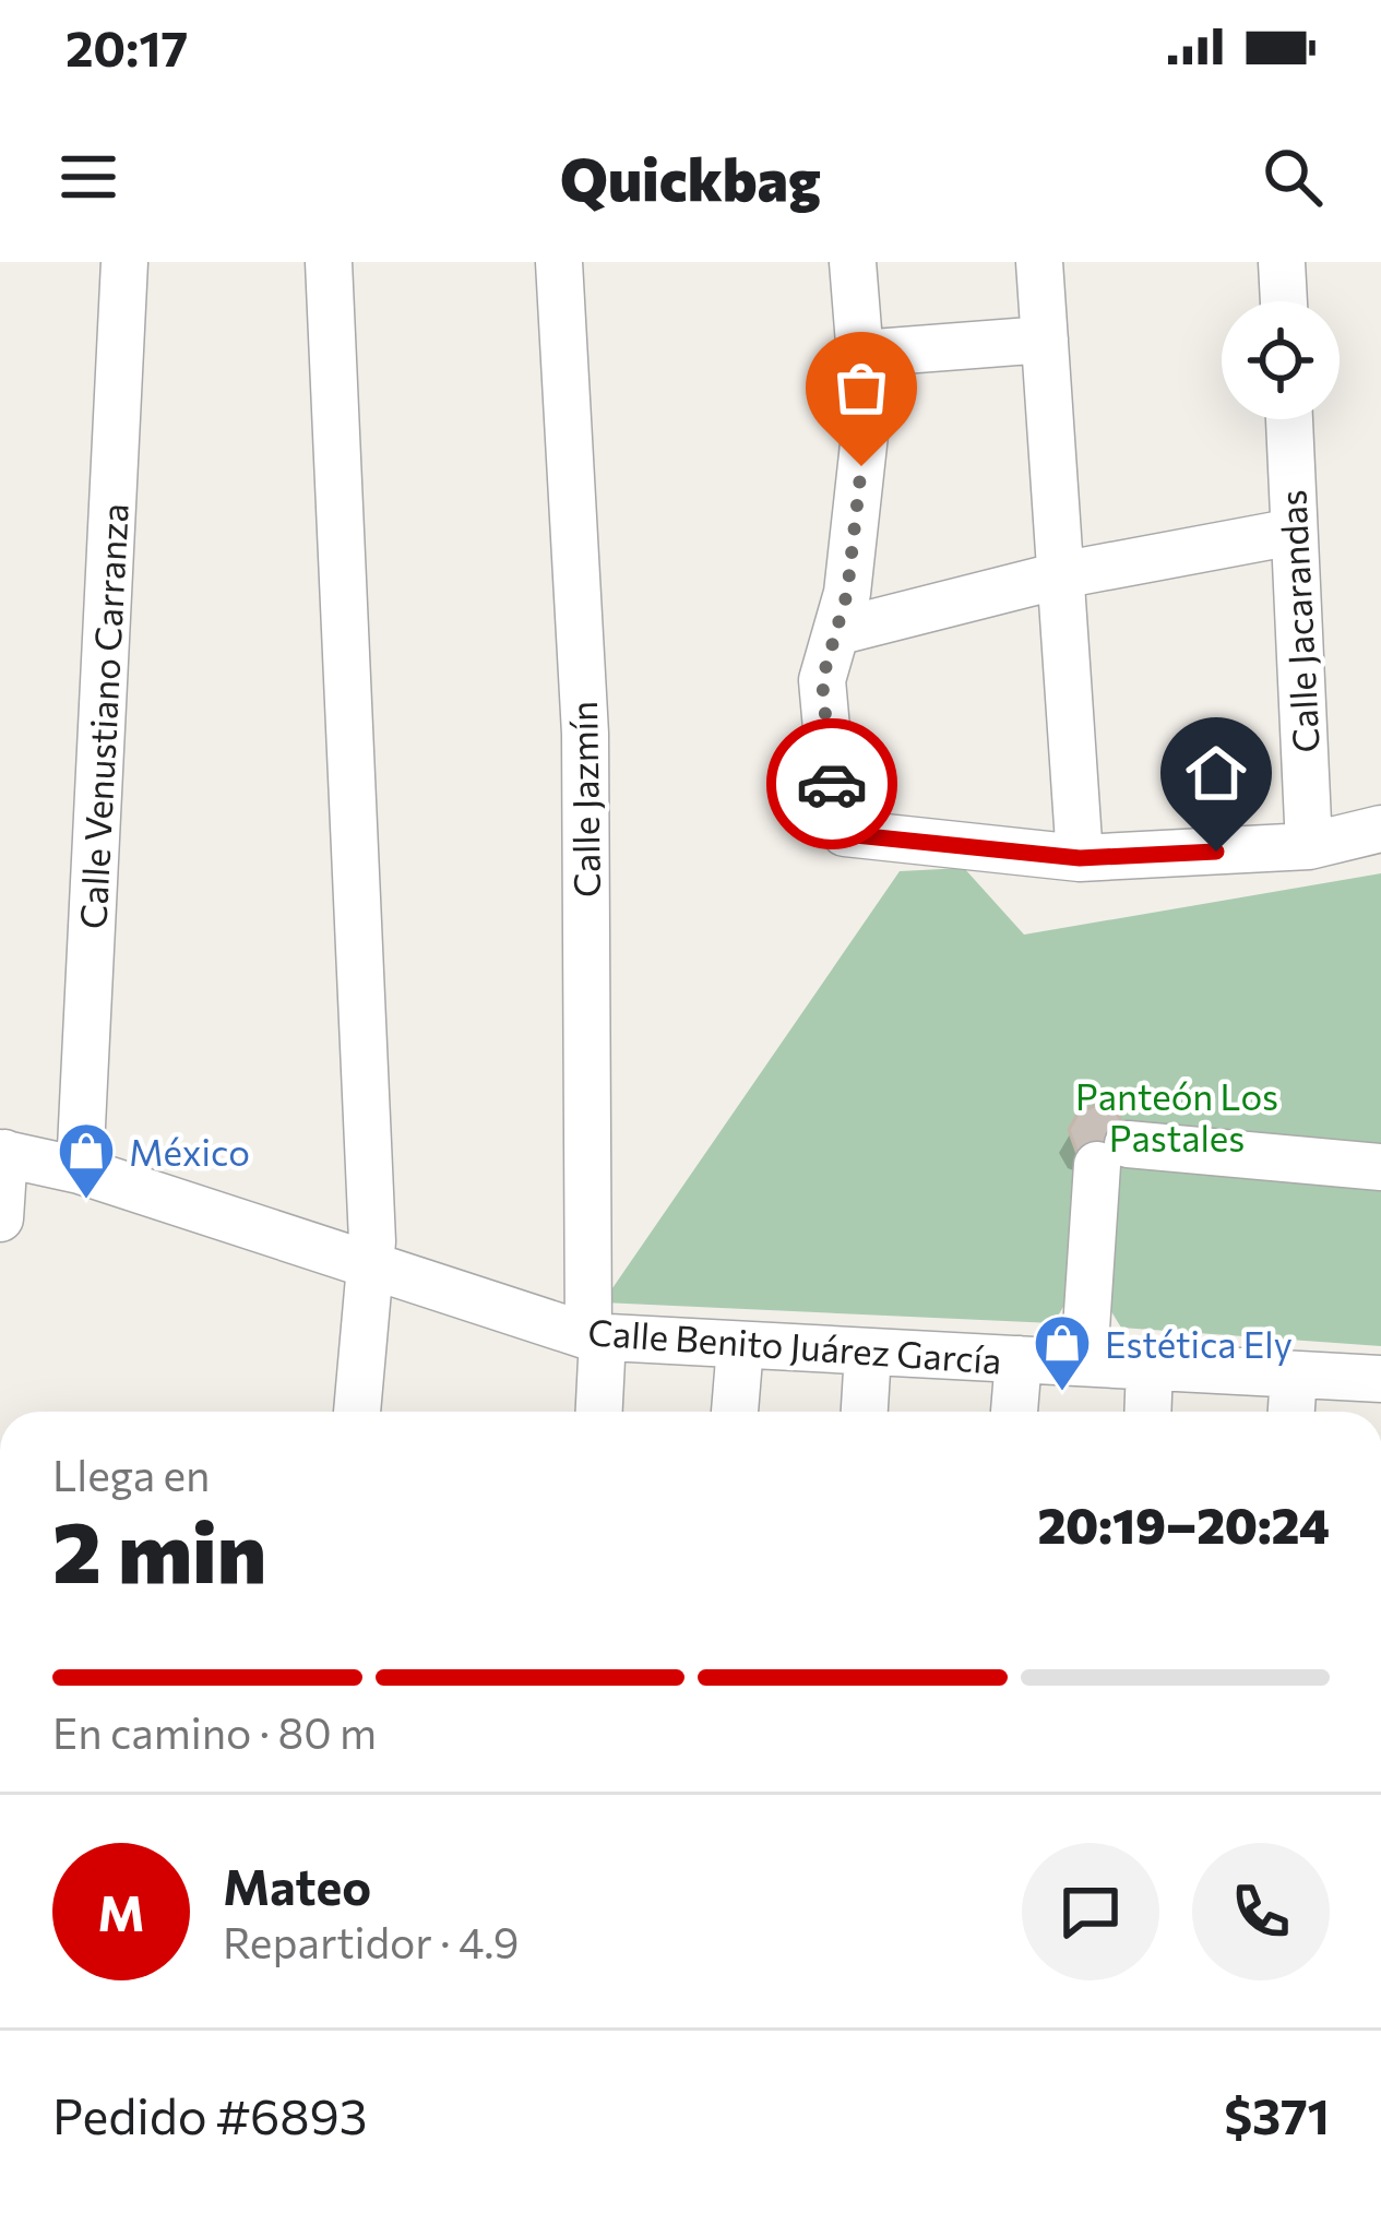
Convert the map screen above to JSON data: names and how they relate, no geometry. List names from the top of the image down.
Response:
{
  "streets": {
    "street": [
      "Calle Jacarandas",
      "Calle Venustiano Carranza",
      "Calle Jazmín",
      "Calle Benito Juárez García"
    ]
  },
  "crossings": [
    ["Calle Venustiano Carranza", "Calle Benito Juárez García"],
    ["Calle Jazmín", "Calle Benito Juárez García"]
  ],
  "parks": ["Panteón Los Pastales"],
  "places": {
    "shop": ["México", "Estética Ely"]
  },
  "page": {
    "status": "20:17",
    "header": "Quickbag",
    "heading": ["2 min", "Llega en", "20:19–20:24"],
    "panel": [
      "Mateo",
      "Repartidor · 4.9",
      "Pedido #6893",
      "$371"
    ],
    "bar": "En camino · 80 m",
    "round": "M"
  }
}
